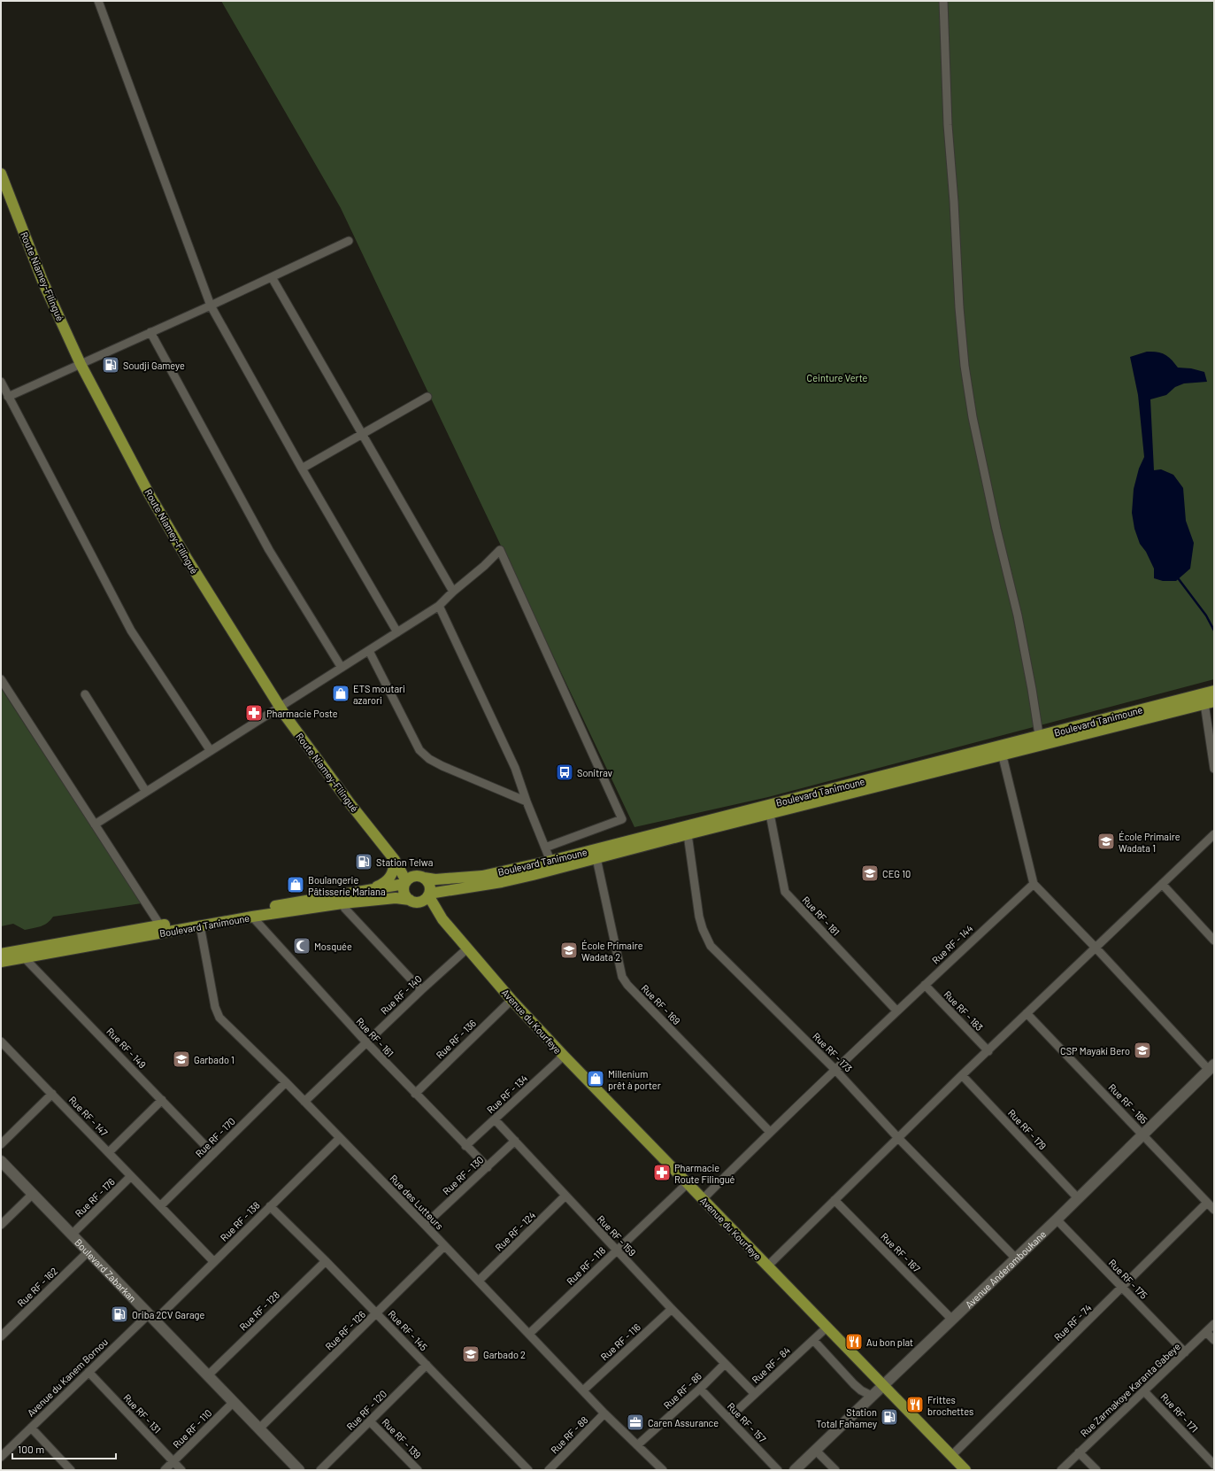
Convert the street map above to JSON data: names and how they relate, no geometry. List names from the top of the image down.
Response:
{
  "streets": {
    "main road": ["Route Niamey-Filingué", "Boulevard Tanimoune", "Avenue du Kourfeye"],
    "street": [
      "Rue RF - 181",
      "Rue RF - 144",
      "Rue RF - 140",
      "Rue RF - 169",
      "Rue RF - 183",
      "Rue RF - 161",
      "Rue RF - 136",
      "Rue RF - 149",
      "Rue RF - 173",
      "Rue RF - 134",
      "Rue RF - 185",
      "Rue RF - 147",
      "Rue RF - 179",
      "Rue RF - 170",
      "Rue RF - 130",
      "Rue RF - 176",
      "Rue des Lutteurs",
      "Rue RF - 138",
      "Rue RF - 124",
      "Rue RF - 159",
      "Rue RF - 167",
      "Rue RF - 118",
      "Avenue Anderamboukane",
      "Boulevard Zabarkan",
      "Rue RF - 175",
      "Rue RF - 162",
      "Rue RF - 128",
      "Rue RF - 74",
      "Rue RF - 126",
      "Rue RF - 145",
      "Rue RF - 116",
      "Rue RF - 84",
      "Avenue du Kanem Bornou",
      "Rue Zarmakoye Karanta Gabeye",
      "Rue RF - 86",
      "Rue RF - 120",
      "Rue RF - 171",
      "Rue RF - 131",
      "Rue RF - 157",
      "Rue RF - 110",
      "Rue RF - 88",
      "Rue RF - 139"
    ]
  },
  "crossings": [
    ["Route Niamey-Filingué", "Boulevard Tanimoune"],
    ["Route Niamey-Filingué", "Avenue du Kourfeye"],
    ["Boulevard Tanimoune", "Rue RF - 181"],
    ["Boulevard Tanimoune", "Rue RF - 169"],
    ["Boulevard Tanimoune", "Avenue du Kourfeye"],
    ["Boulevard Tanimoune", "Rue RF - 161"],
    ["Boulevard Tanimoune", "Rue RF - 149"],
    ["Boulevard Tanimoune", "Rue RF - 173"],
    ["Boulevard Tanimoune", "Rue des Lutteurs"],
    ["Rue RF - 181", "Rue RF - 144"],
    ["Rue RF - 144", "Rue RF - 169"],
    ["Rue RF - 144", "Rue RF - 183"],
    ["Rue RF - 144", "Avenue du Kourfeye"],
    ["Rue RF - 144", "Rue RF - 173"],
    ["Rue RF - 140", "Avenue du Kourfeye"],
    ["Rue RF - 140", "Rue RF - 161"],
    ["Rue RF - 140", "Rue des Lutteurs"],
    ["Avenue du Kourfeye", "Rue RF - 136"],
    ["Avenue du Kourfeye", "Rue RF - 134"],
    ["Avenue du Kourfeye", "Rue RF - 118"],
    ["Avenue du Kourfeye", "Avenue Anderamboukane"],
    ["Avenue du Kourfeye", "Rue RF - 74"],
    ["Avenue du Kourfeye", "Rue RF - 84"],
    ["Rue RF - 161", "Rue RF - 136"],
    ["Rue RF - 161", "Rue RF - 134"],
    ["Rue RF - 161", "Rue RF - 130"],
    ["Rue RF - 149", "Rue RF - 170"],
    ["Rue RF - 173", "Avenue Anderamboukane"],
    ["Rue RF - 134", "Rue RF - 159"],
    ["Rue RF - 185", "Avenue Anderamboukane"],
    ["Rue RF - 185", "Rue RF - 74"],
    ["Rue RF - 147", "Rue RF - 170"],
    ["Rue RF - 147", "Rue RF - 176"],
    ["Rue RF - 147", "Rue RF - 138"],
    ["Rue RF - 179", "Avenue Anderamboukane"],
    ["Rue RF - 170", "Rue des Lutteurs"],
    ["Rue RF - 130", "Rue des Lutteurs"],
    ["Rue RF - 130", "Rue RF - 159"],
    ["Rue RF - 176", "Boulevard Zabarkan"],
    ["Rue des Lutteurs", "Rue RF - 138"],
    ["Rue des Lutteurs", "Rue RF - 124"],
    ["Rue des Lutteurs", "Rue RF - 118"],
    ["Rue des Lutteurs", "Rue RF - 126"],
    ["Rue des Lutteurs", "Rue RF - 116"],
    ["Rue des Lutteurs", "Rue RF - 86"],
    ["Rue des Lutteurs", "Rue RF - 88"],
    ["Rue RF - 138", "Boulevard Zabarkan"],
    ["Rue RF - 138", "Rue RF - 145"],
    ["Rue RF - 138", "Avenue du Kanem Bornou"],
    ["Rue RF - 124", "Rue RF - 159"],
    ["Rue RF - 159", "Rue RF - 118"],
    ["Rue RF - 159", "Rue RF - 116"],
    ["Rue RF - 159", "Rue RF - 84"],
    ["Rue RF - 159", "Rue RF - 86"],
    ["Rue RF - 167", "Avenue Anderamboukane"],
    ["Avenue Anderamboukane", "Rue RF - 175"],
    ["Boulevard Zabarkan", "Rue RF - 162"],
    ["Boulevard Zabarkan", "Rue RF - 128"],
    ["Boulevard Zabarkan", "Rue RF - 126"],
    ["Boulevard Zabarkan", "Avenue du Kanem Bornou"],
    ["Boulevard Zabarkan", "Rue RF - 110"],
    ["Rue RF - 175", "Rue RF - 74"],
    ["Rue RF - 175", "Rue Zarmakoye Karanta Gabeye"],
    ["Rue RF - 128", "Rue RF - 145"],
    ["Rue RF - 126", "Rue RF - 145"],
    ["Rue RF - 145", "Rue RF - 120"],
    ["Rue RF - 84", "Rue RF - 157"],
    ["Avenue du Kanem Bornou", "Rue RF - 131"],
    ["Rue Zarmakoye Karanta Gabeye", "Rue RF - 171"],
    ["Rue RF - 86", "Rue RF - 157"],
    ["Rue RF - 120", "Rue RF - 139"],
    ["Rue RF - 131", "Rue RF - 110"]
  ],
  "parks": ["Ceinture Verte"],
  "places": {
    "fuel station": [
      "Soudji Gameye",
      "Station Telwa",
      "Oriba 2CV Garage",
      "Station Total Fahamey"
    ],
    "shop": ["ETS moutari azarori", "Boulangerie Pâtisserie Mariana", "Millenium prêt à porter"],
    "pharmacy": ["Pharmacie Poste", "Pharmacie Route Filingué"],
    "bus stop": ["Sonitrav"],
    "school or university": [
      "École Primaire Wadata 1",
      "CEG 10",
      "École Primaire Wadata 2",
      "CSP Mayaki Bero",
      "Garbado 1",
      "Garbado 2"
    ],
    "mosque": ["Mosquée"],
    "restaurant": ["Au bon plat", "Frittes brochettes"],
    "office": ["Caren Assurance"]
  },
  "scale_bar": "100 m"
}
